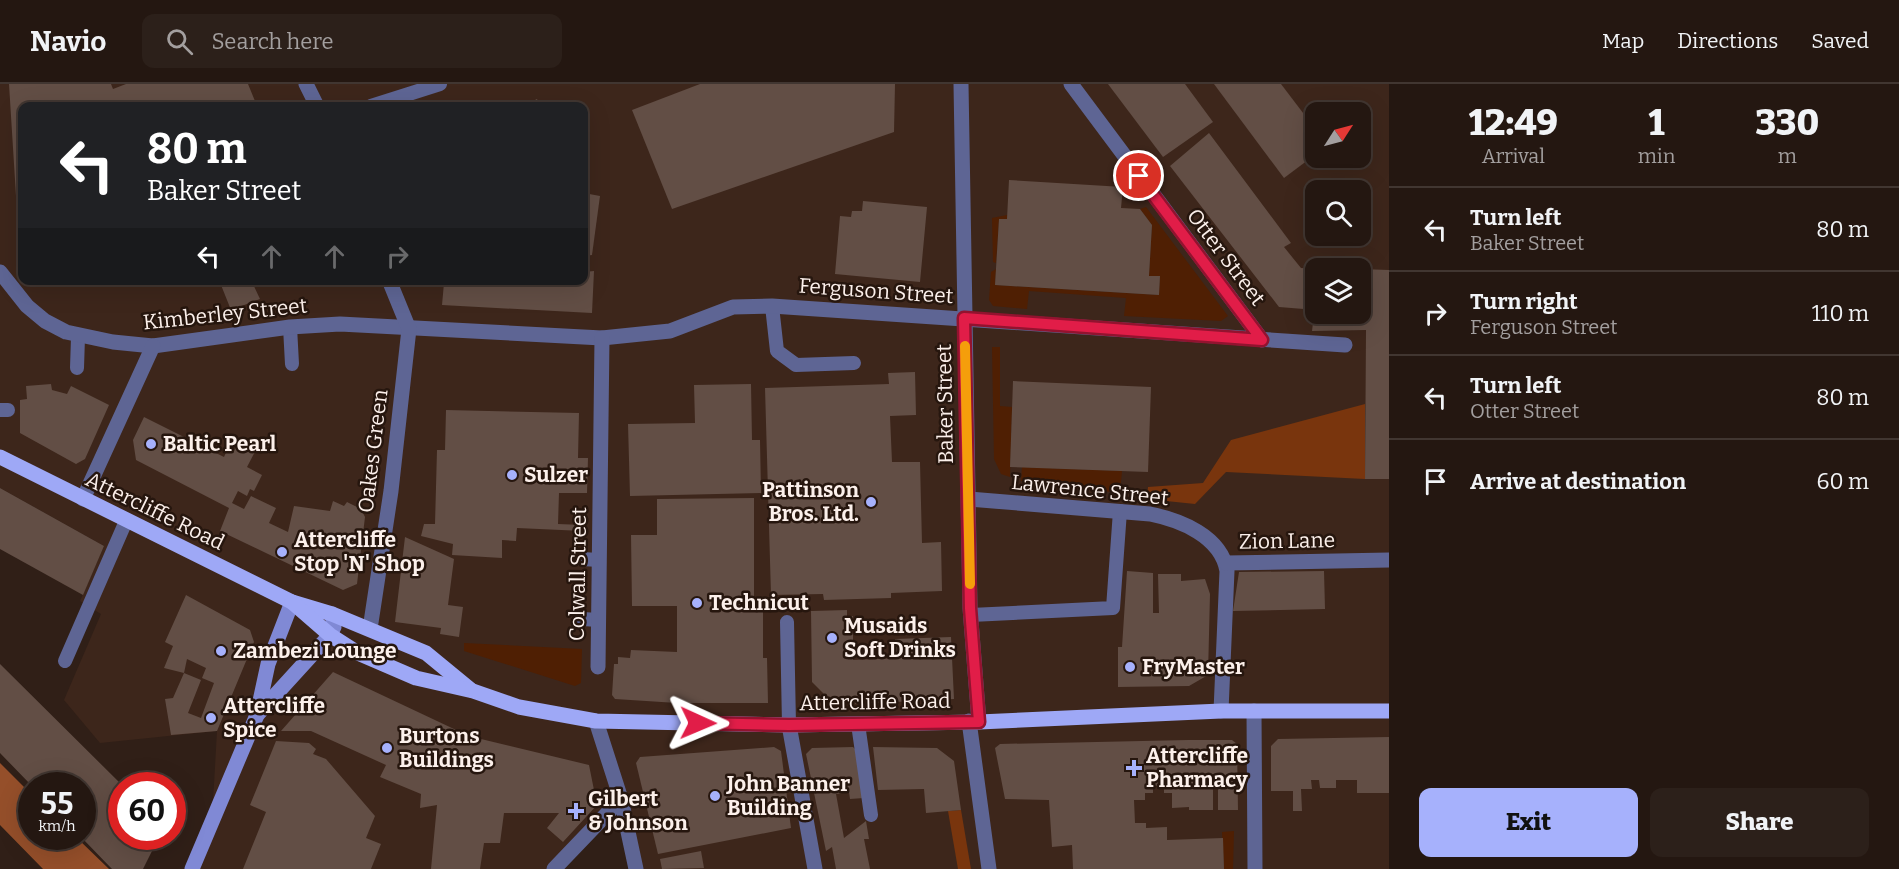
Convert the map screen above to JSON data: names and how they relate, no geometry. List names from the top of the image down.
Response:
{
  "streets": {
    "main road": ["Attercliffe Road"],
    "street": [
      "Otter Street",
      "Ferguson Street",
      "Kimberley Street",
      "Baker Street",
      "Oakes Green",
      "Lawrence Street",
      "Zion Lane",
      "Colwall Street"
    ]
  },
  "crossings": [
    ["Otter Street", "Ferguson Street"],
    ["Ferguson Street", "Kimberley Street"],
    ["Ferguson Street", "Baker Street"],
    ["Ferguson Street", "Oakes Green"],
    ["Ferguson Street", "Colwall Street"],
    ["Kimberley Street", "Oakes Green"],
    ["Baker Street", "Lawrence Street"],
    ["Baker Street", "Attercliffe Road"],
    ["Oakes Green", "Attercliffe Road"],
    ["Lawrence Street", "Zion Lane"],
    ["Attercliffe Road", "Zion Lane"]
  ],
  "places": {
    "other": [
      "Baltic Pearl",
      "Sulzer",
      "Pattinson Bros. Ltd.",
      "Attercliffe Stop 'N' Shop",
      "Technicut",
      "Musaids Soft Drinks",
      "Zambezi Lounge",
      "FryMaster",
      "Attercliffe Spice",
      "Burtons Buildings",
      "John Banner Building"
    ],
    "health": ["Attercliffe Pharmacy", "Gilbert & Johnson"]
  },
  "north": "top right",
  "page": {
    "header": "Navio",
    "search": "Search here",
    "nav": ["Map", "Directions", "Saved"],
    "eta": [
      "12:49",
      "Arrival",
      "1",
      "min",
      "330",
      "m"
    ],
    "turn": ["80 m", "Baker Street"],
    "list": [
      {
        "name": "Turn left",
        "note": "Baker Street",
        "value": "80 m"
      },
      {
        "name": "Turn right",
        "note": "Ferguson Street",
        "value": "110 m"
      },
      {
        "name": "Turn left",
        "note": "Otter Street",
        "value": "80 m"
      },
      {
        "name": "Arrive at destination",
        "value": "60 m"
      }
    ],
    "speed": "55 km/h",
    "limit": "60",
    "buttons": ["Exit", "Share"]
  }
}
